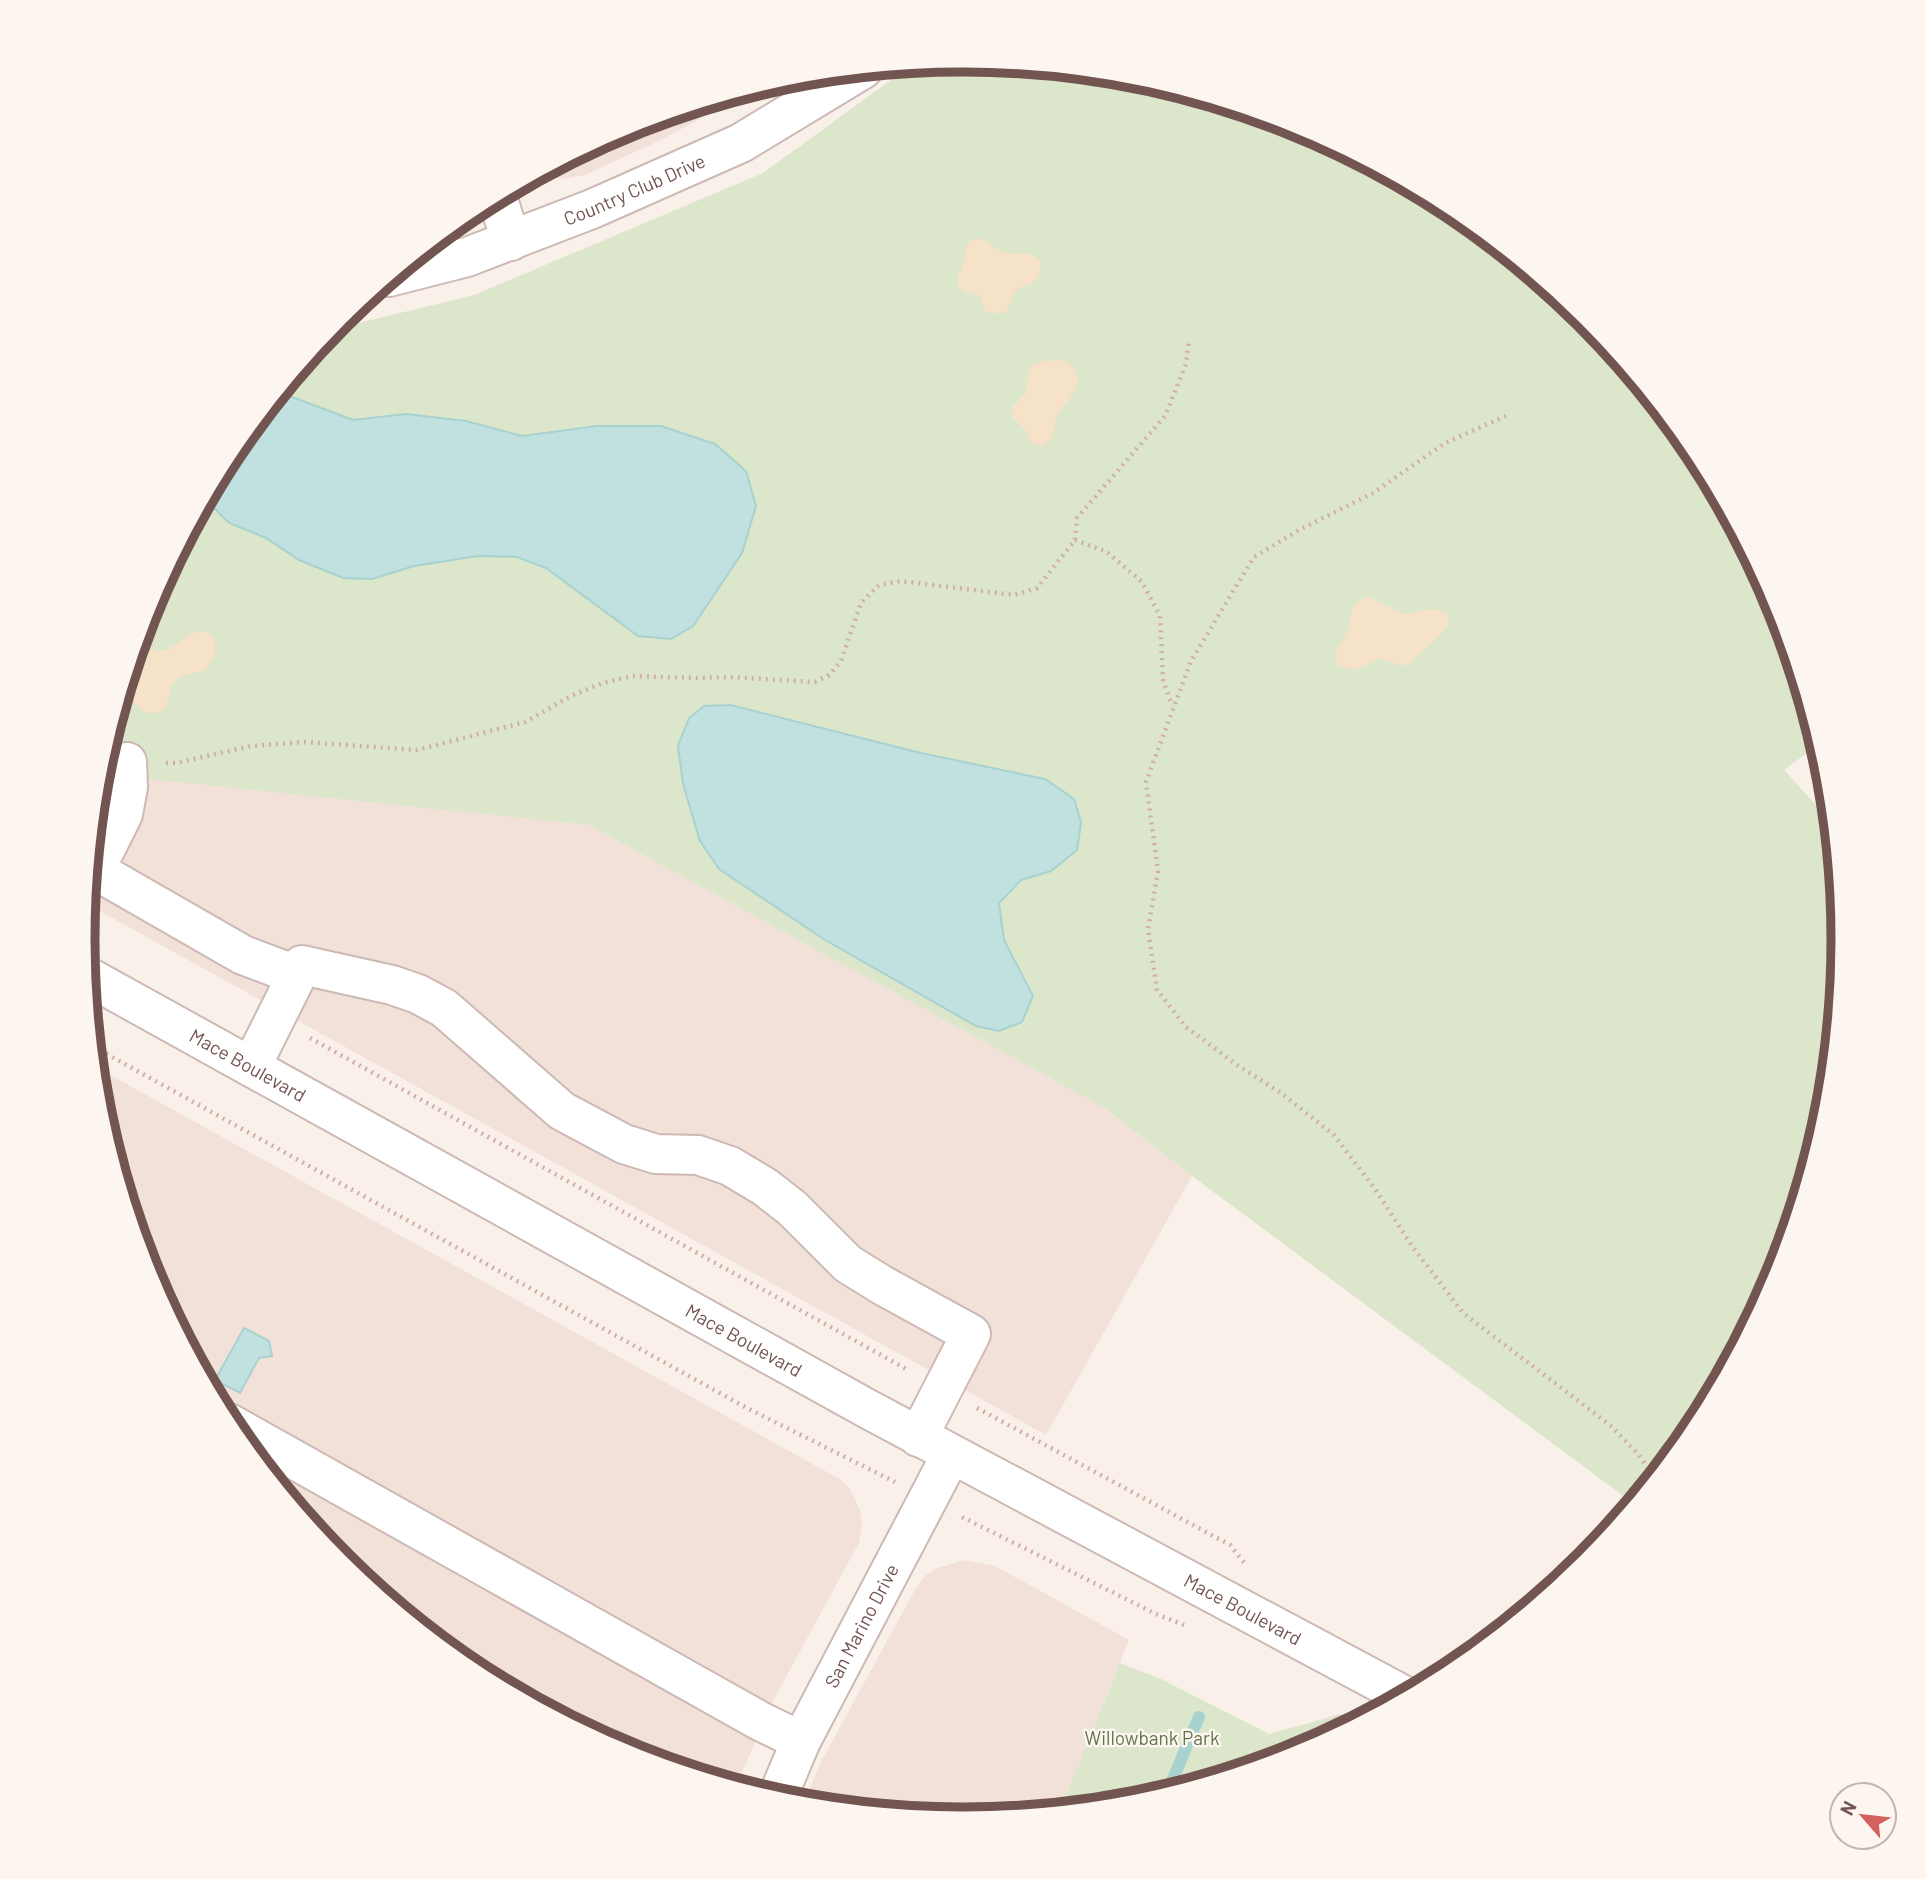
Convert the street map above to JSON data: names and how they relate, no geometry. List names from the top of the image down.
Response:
{
  "streets": {
    "street": ["Country Club Drive", "Mace Boulevard", "San Marino Drive"]
  },
  "crossings": [
    ["Mace Boulevard", "San Marino Drive"]
  ],
  "parks": ["Willowbank Park"],
  "north": "top left"
}
